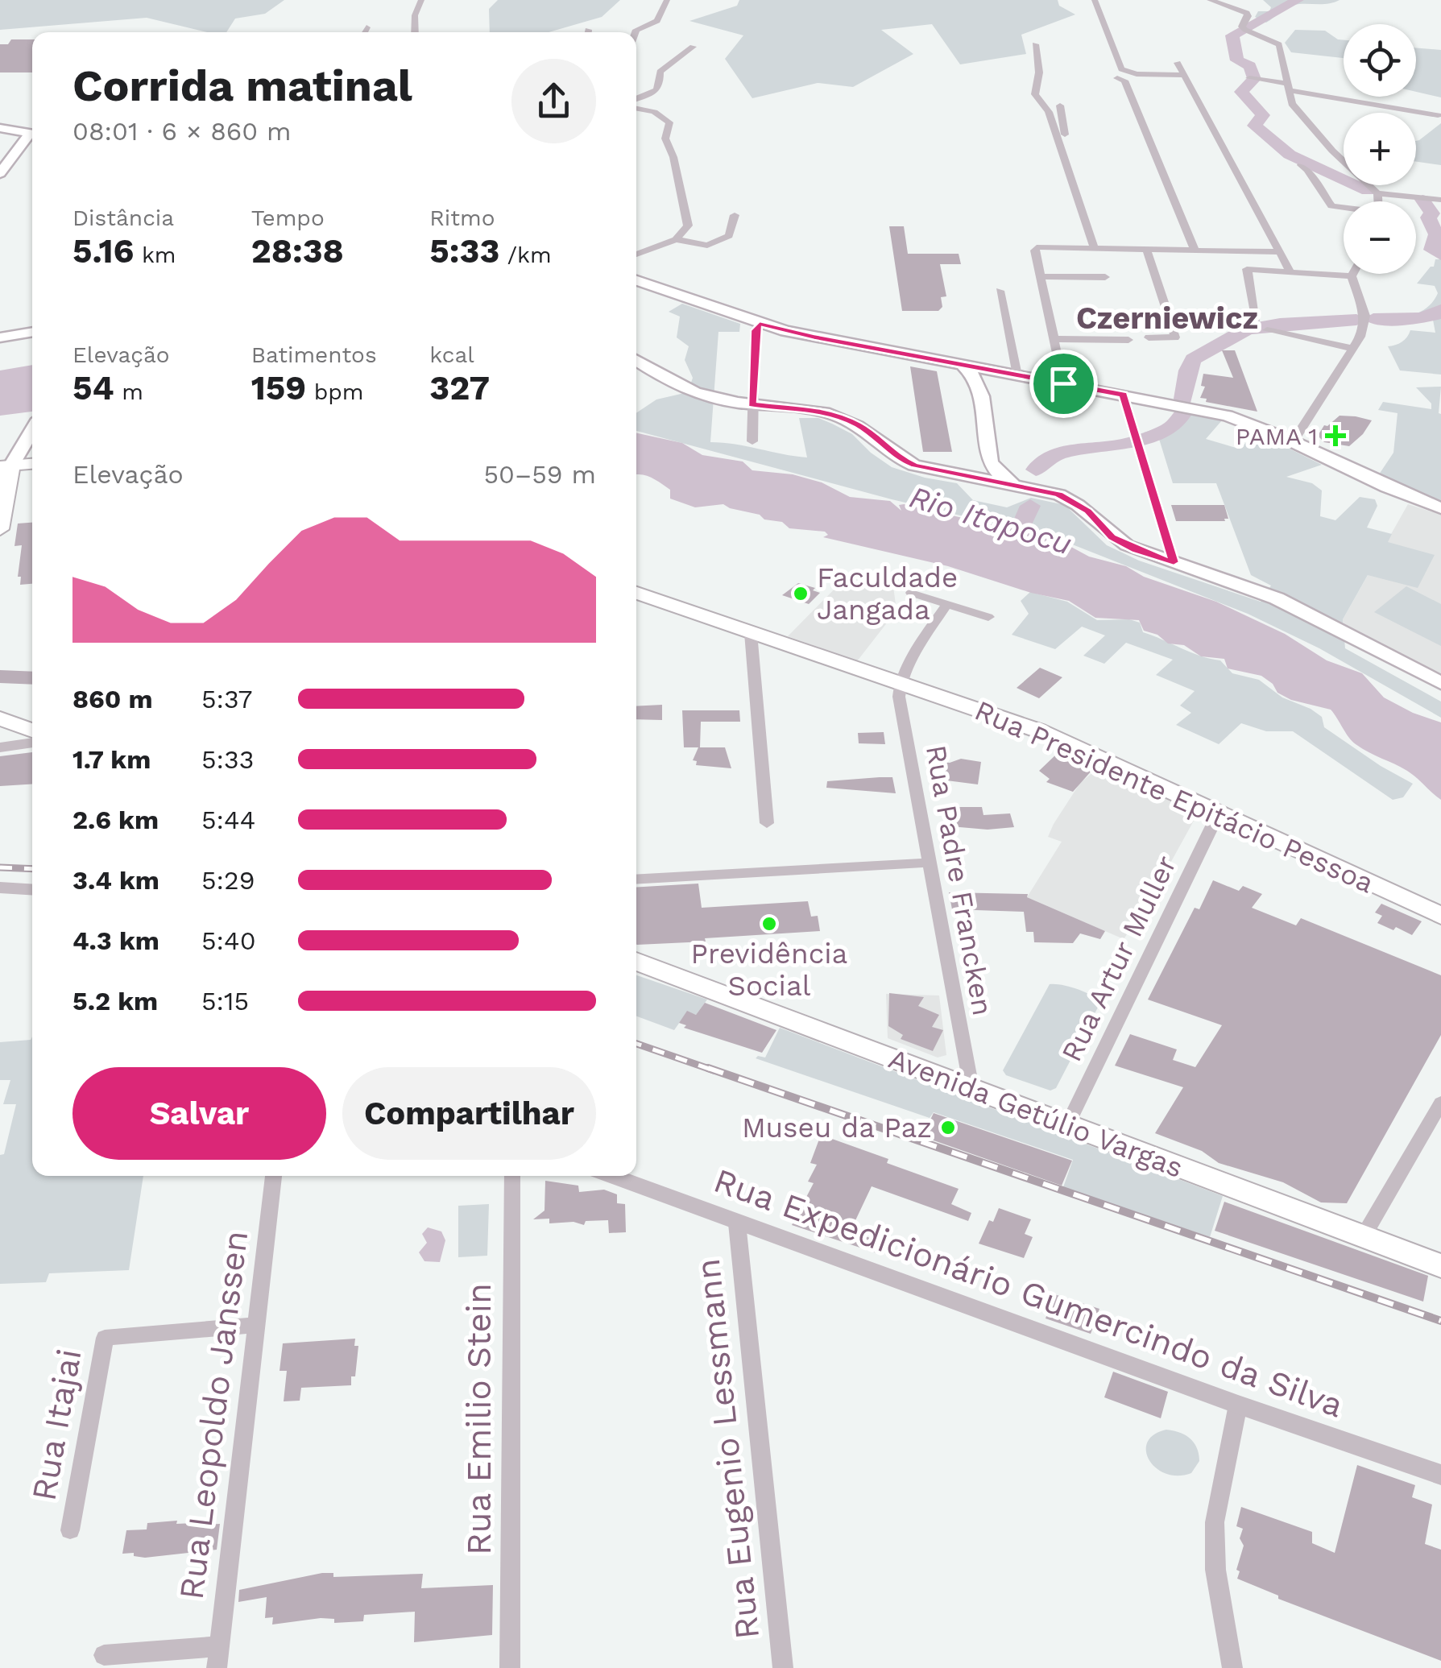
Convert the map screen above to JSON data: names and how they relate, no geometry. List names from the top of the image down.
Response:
{
  "streets": {
    "highway": ["Rua Presidente Epitácio Pessoa", "Avenida Getúlio Vargas"],
    "street": [
      "Rua Padre Francken",
      "Rua Artur Muller",
      "Rua Expedicionário Gumercindo da Silva",
      "Rua Leopoldo Janssen",
      "Rua Emilio Stein",
      "Rua Itajai",
      "Rua Eugenio Lessmann"
    ]
  },
  "crossings": [
    ["Rua Presidente Epitácio Pessoa", "Rua Padre Francken"],
    ["Rua Presidente Epitácio Pessoa", "Rua Artur Muller"],
    ["Rua Padre Francken", "Avenida Getúlio Vargas"],
    ["Rua Artur Muller", "Avenida Getúlio Vargas"],
    ["Rua Expedicionário Gumercindo da Silva", "Rua Eugenio Lessmann"],
    ["Rua Leopoldo Janssen", "Rua Itajai"]
  ],
  "districts": ["Czerniewicz"],
  "water": ["Rio Itapocu"],
  "places": {
    "health": ["PAMA 1"],
    "other": ["Faculdade Jangada", "Previdência Social", "Museu da Paz"]
  },
  "page": {
    "map_buttons": ["+", "−"],
    "heading": ["Corrida matinal", "08:01 · 6 × 860 m"],
    "stats": [
      ["Distância", "5.16 km"],
      ["Tempo", "28:38"],
      ["Ritmo", "5:33 /km"],
      ["Elevação", "54 m"],
      ["Batimentos", "159 bpm"],
      ["kcal", "327"]
    ],
    "chart": ["Elevação", "50–59 m"],
    "list": [
      {
        "name": "860 m",
        "note": "5:37"
      },
      {
        "name": "1.7 km",
        "note": "5:33"
      },
      {
        "name": "2.6 km",
        "note": "5:44"
      },
      {
        "name": "3.4 km",
        "note": "5:29"
      },
      {
        "name": "4.3 km",
        "note": "5:40"
      },
      {
        "name": "5.2 km",
        "note": "5:15"
      }
    ],
    "buttons": ["Salvar", "Compartilhar"]
  }
}
